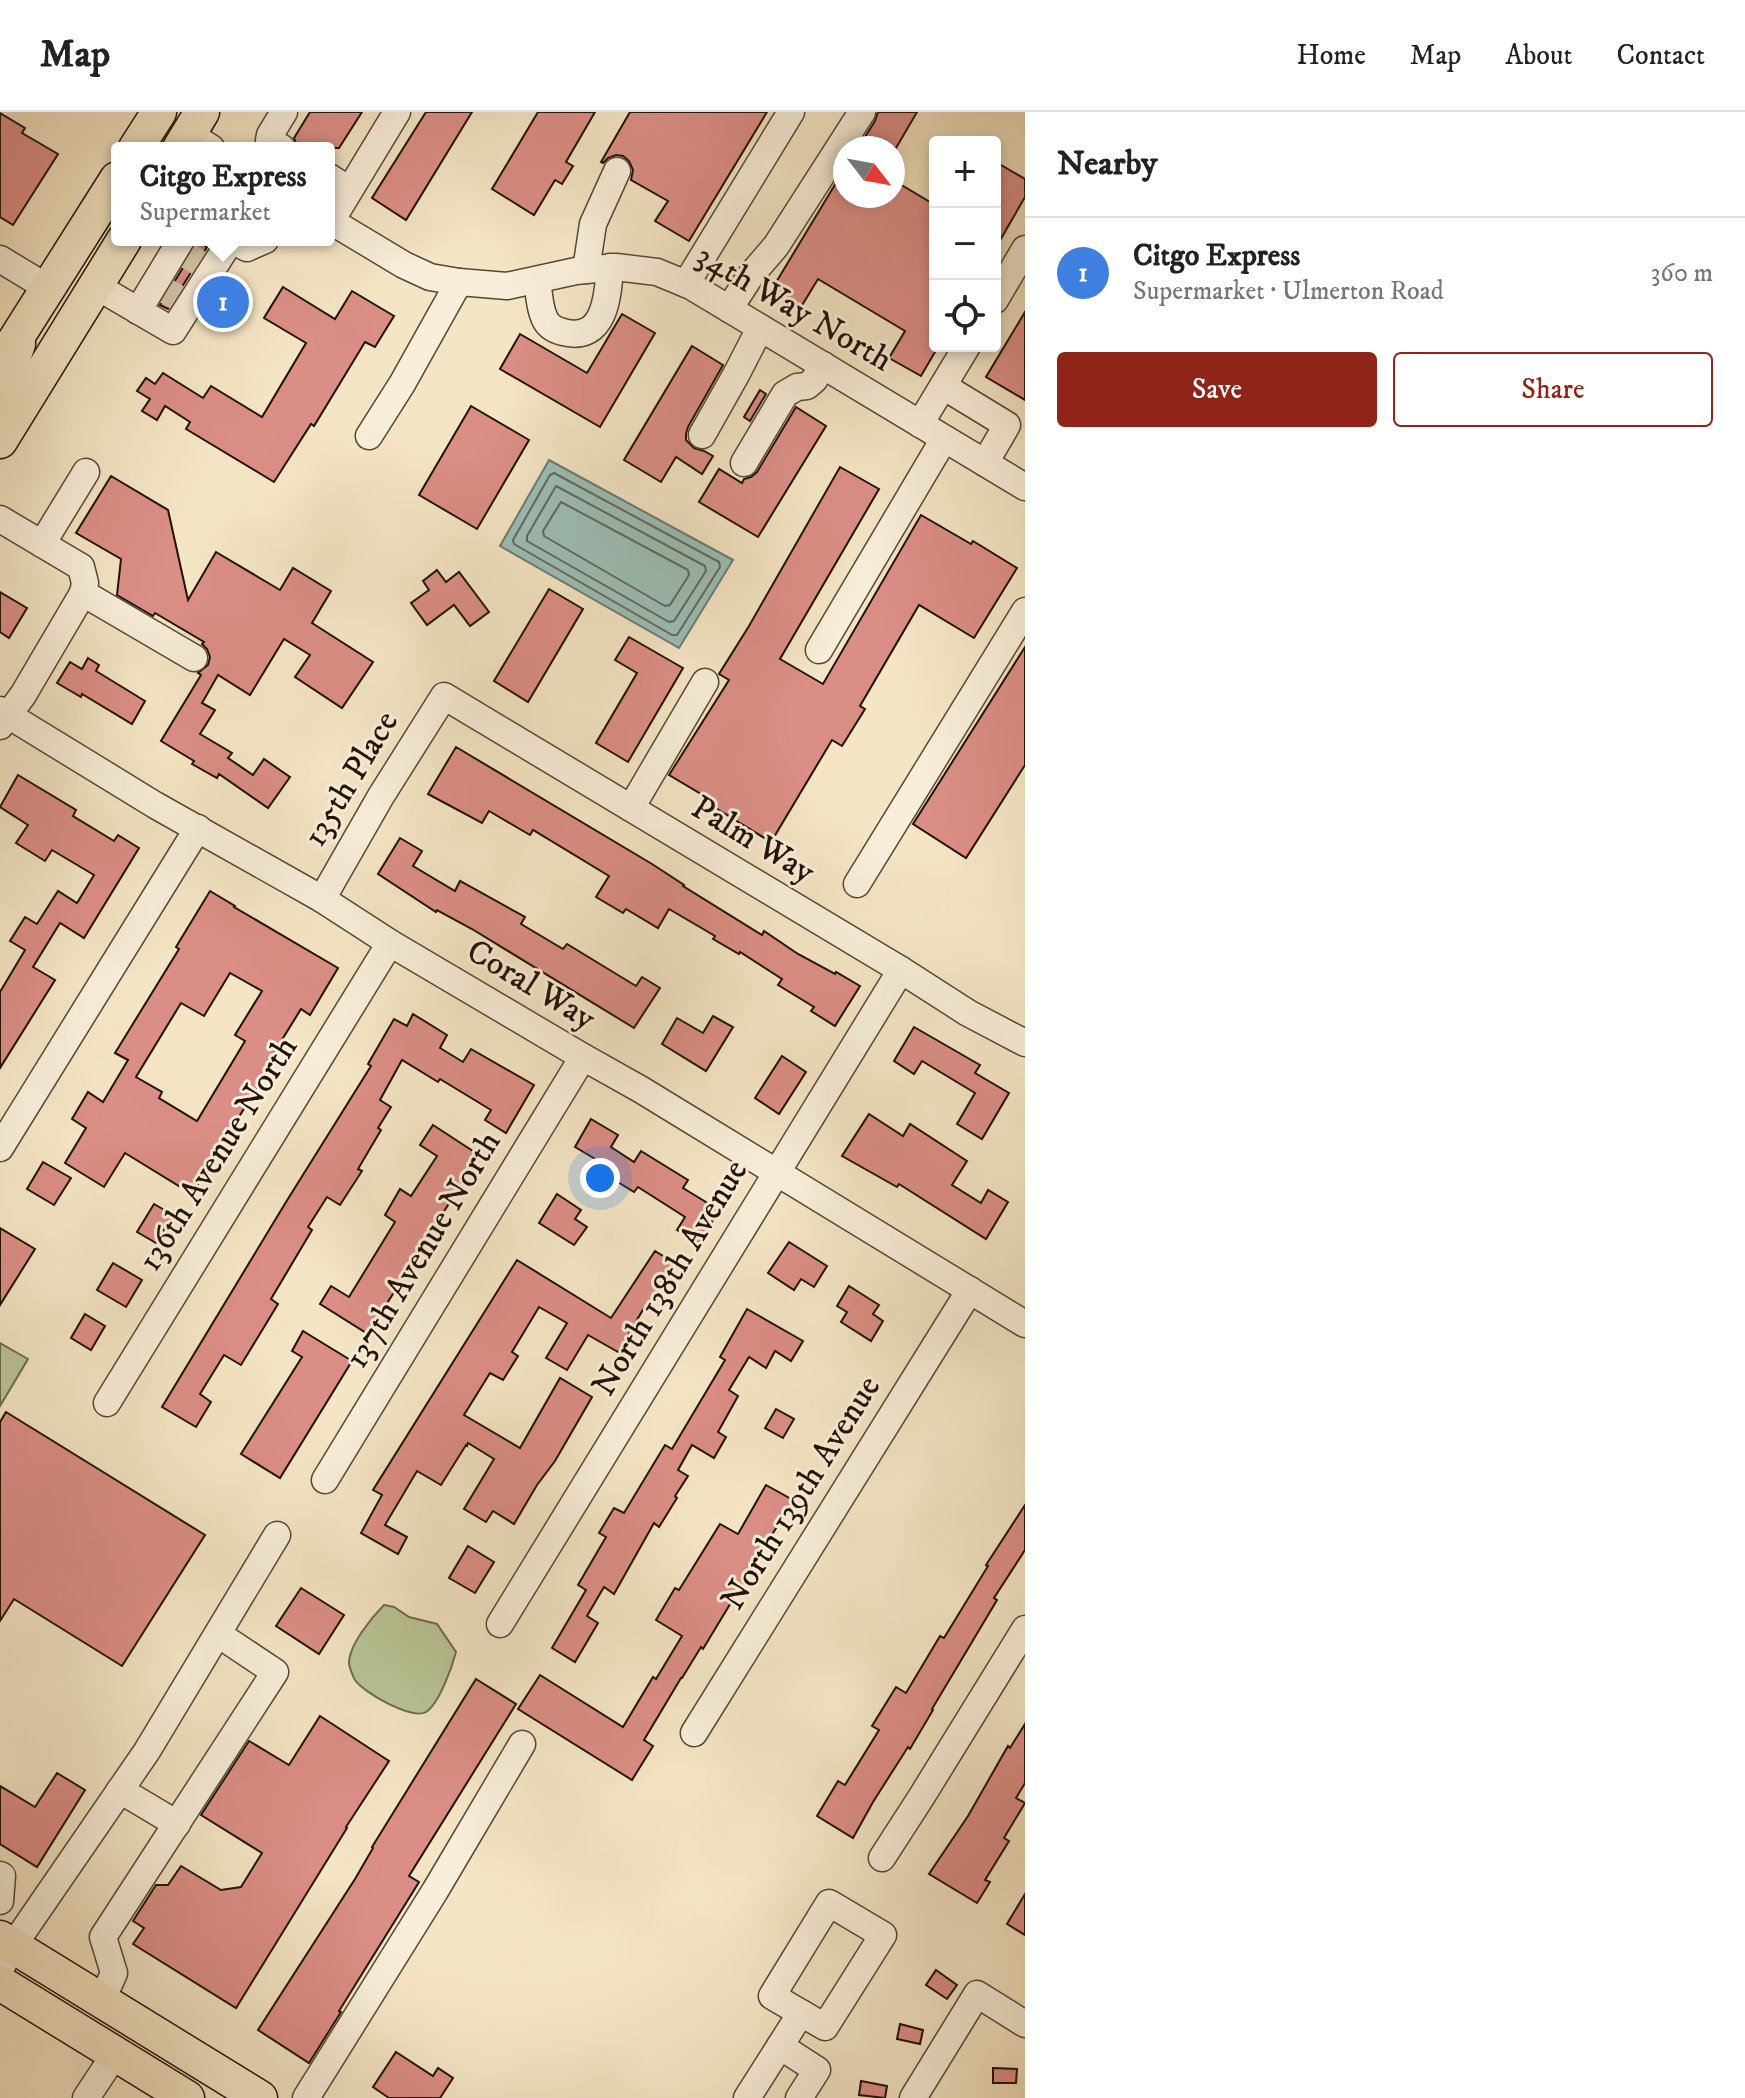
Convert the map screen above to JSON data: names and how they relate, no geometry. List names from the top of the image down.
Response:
{
  "streets": {
    "street": [
      "34th Way North",
      "135th Place",
      "Palm Way",
      "Coral Way",
      "136th Avenue North",
      "137th Avenue North",
      "North 138th Avenue",
      "North 139th Avenue"
    ]
  },
  "crossings": [
    ["135th Place", "Palm Way"],
    ["135th Place", "Coral Way"],
    ["Palm Way", "North 138th Avenue"],
    ["Coral Way", "136th Avenue North"],
    ["Coral Way", "137th Avenue North"],
    ["Coral Way", "North 138th Avenue"],
    ["Coral Way", "North 139th Avenue"]
  ],
  "north": "bottom right",
  "page": {
    "header": "Map",
    "nav": [
      "Home",
      "Map",
      "About",
      "Contact"
    ],
    "heading": "Nearby",
    "map_buttons": ["+", "−"],
    "popup": ["Citgo Express", "Supermarket"],
    "list": [
      {
        "mark": "1",
        "name": "Citgo Express",
        "note": "Supermarket · Ulmerton Road",
        "value": "360 m"
      }
    ],
    "pins": "1",
    "buttons": ["Save", "Share"]
  }
}
